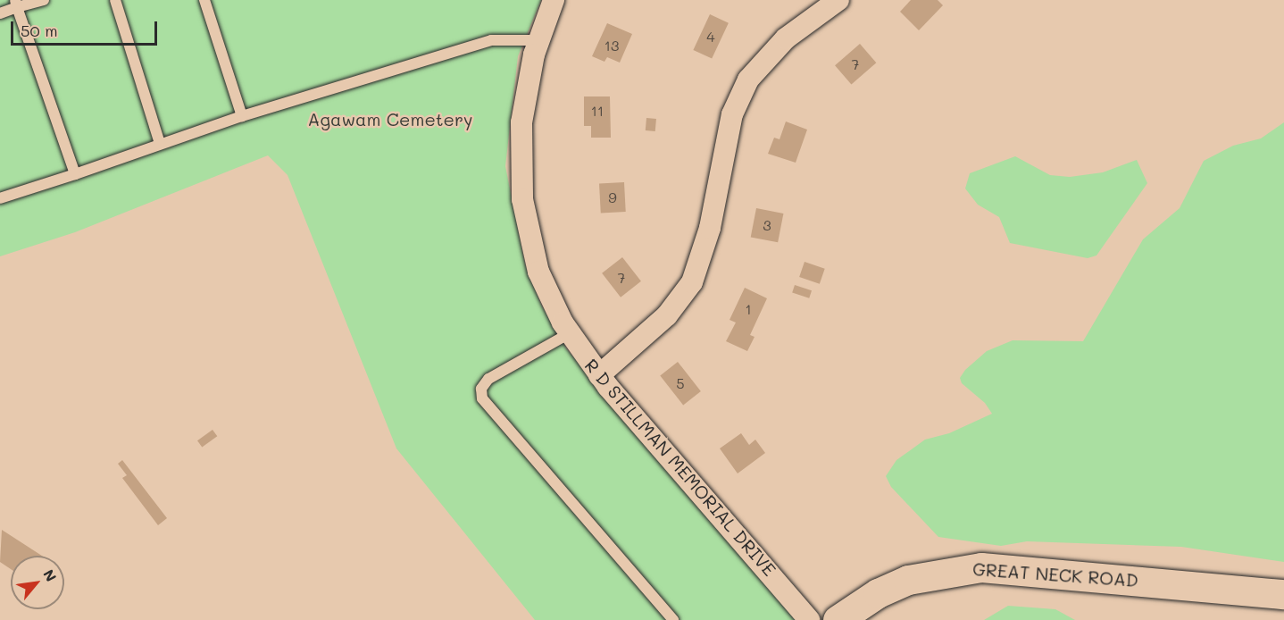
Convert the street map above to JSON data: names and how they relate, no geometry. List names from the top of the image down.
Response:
{
  "streets": {
    "street": ["R D STILLMAN MEMORIAL DRIVE", "GREAT NECK ROAD"]
  },
  "parks": ["Agawam Cemetery"],
  "house_numbers": [
    "4",
    "13",
    "7",
    "11",
    "9",
    "3",
    "7",
    "1",
    "5"
  ],
  "scale_bar": "50 m",
  "north": "top right"
}
